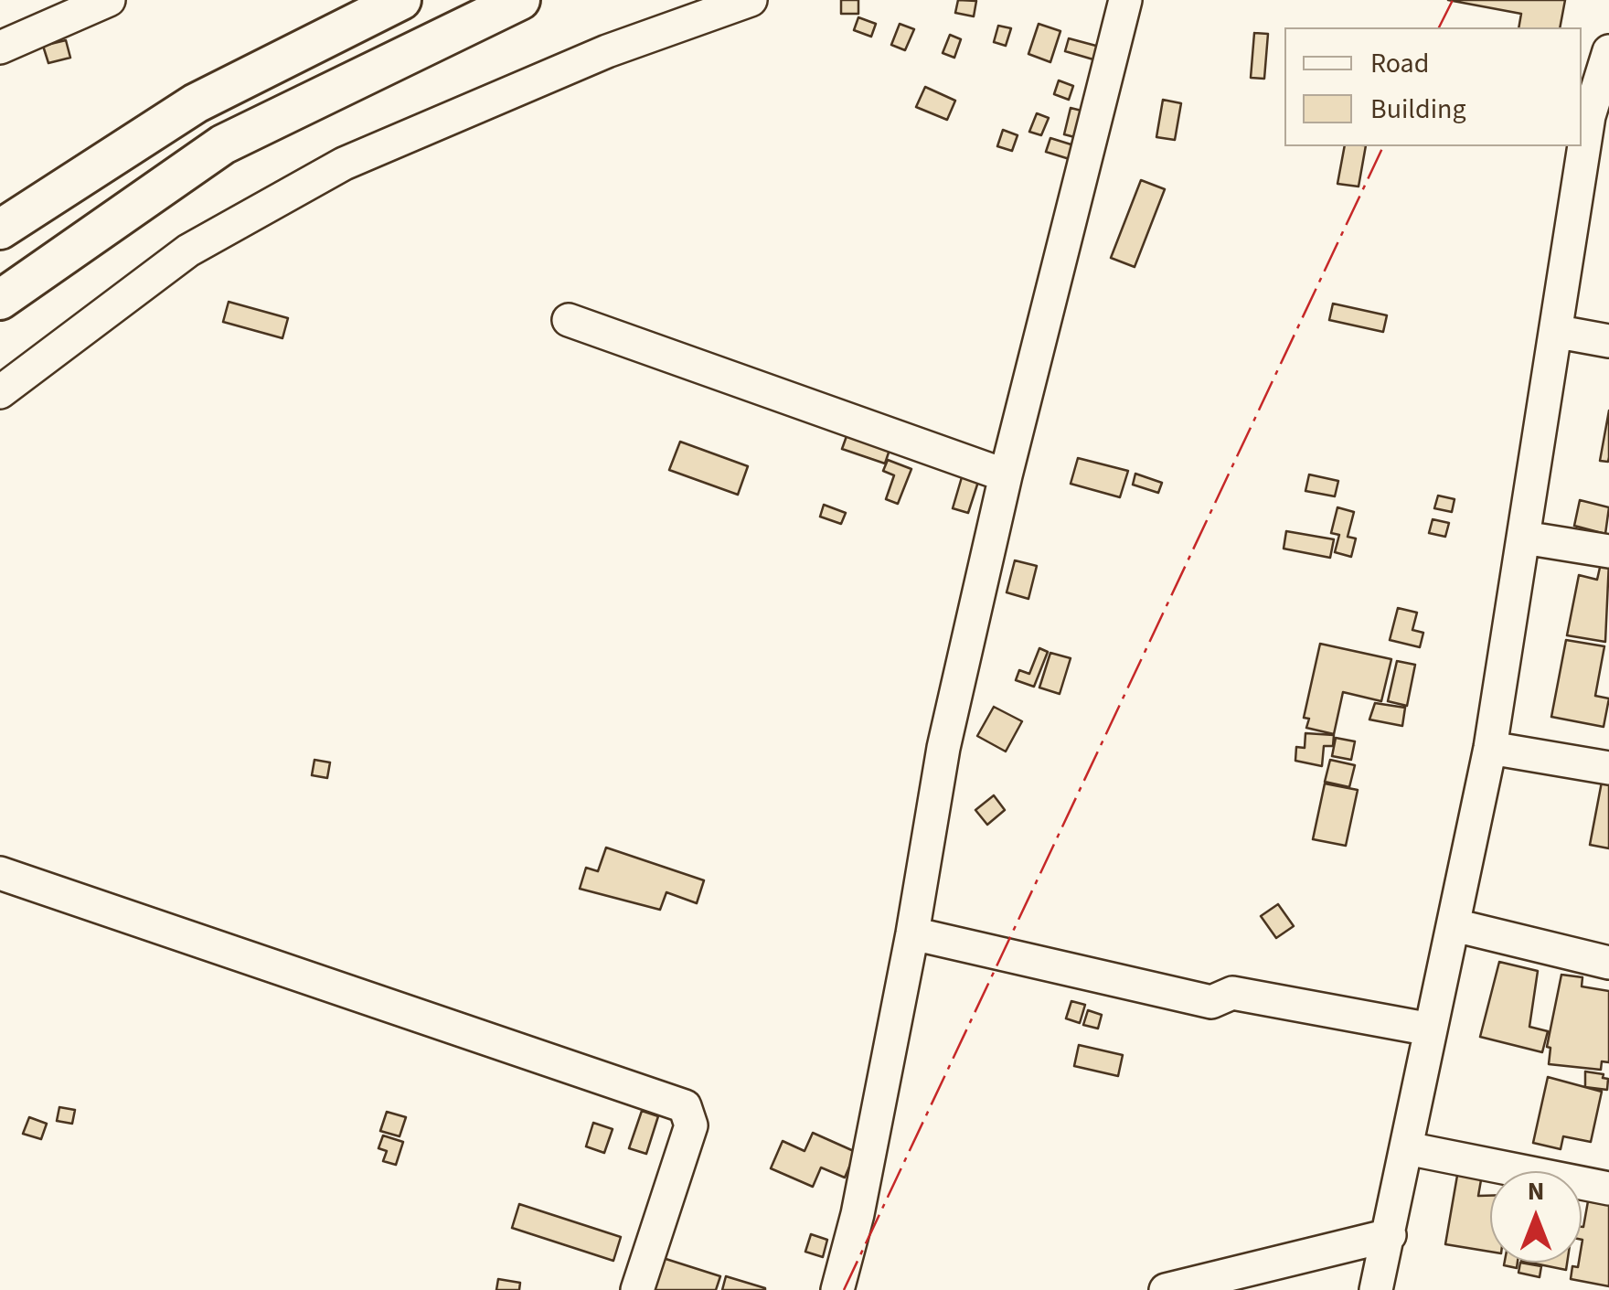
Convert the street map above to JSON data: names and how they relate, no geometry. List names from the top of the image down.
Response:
{
  "legend": ["Road", "Building"],
  "north": "top"
}
